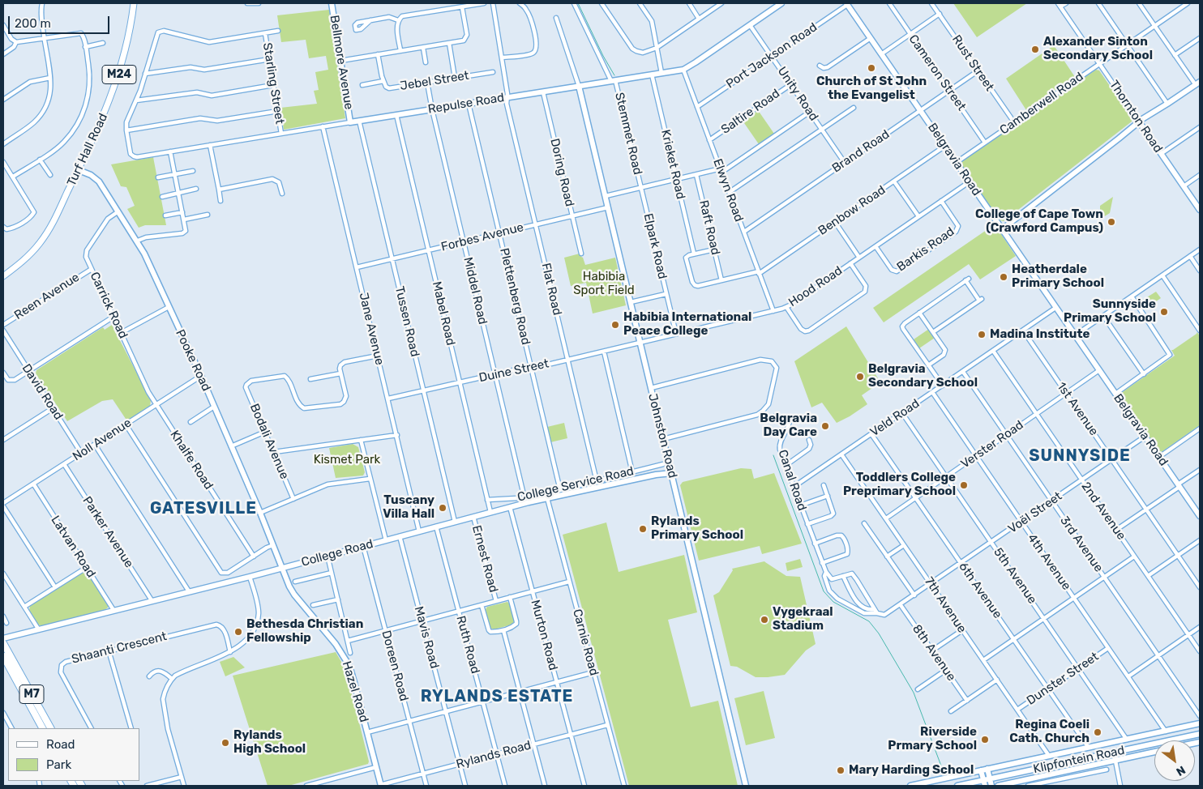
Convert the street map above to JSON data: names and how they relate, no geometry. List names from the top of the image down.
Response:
{
  "streets": {
    "highway": ["M7"],
    "main road": ["M24", "Turf Hall Road"],
    "street": [
      "Port Jackson Road",
      "Bellmore Avenue",
      "Rust Street",
      "Cameron Street",
      "Jebel Street",
      "Starling Street",
      "Unity Road",
      "Repulse Road",
      "Camberwell Road",
      "Saltire Road",
      "Thornton Road",
      "Stemmet Road",
      "Brand Road",
      "Belgravia Road",
      "Krieket Road",
      "Doring Road",
      "Elwyn Road",
      "Benbow Road",
      "Raft Road",
      "Forbes Avenue",
      "Elpark Road",
      "Barkis Road",
      "Hood Road",
      "Flat Road",
      "Middel Road",
      "Reen Avenue",
      "Plettenberg Road",
      "Carrick Road",
      "Mabel Road",
      "Tussen Road",
      "Jane Avenue",
      "Pooke Road",
      "Duine Street",
      "David Road",
      "1st Avenue",
      "Veld Road",
      "Johnston Road",
      "Noll Avenue",
      "Bodali Avenue",
      "Verster Road",
      "Khalfe Road",
      "Canal Road",
      "College Service Road",
      "2nd Avenue",
      "Voël Street",
      "Parker Avenue",
      "3rd Avenue",
      "Latvan Road",
      "College Road",
      "Ernest Road",
      "4th Avenue",
      "5th Avenue",
      "6th Avenue",
      "7th Avenue",
      "Murton Road",
      "Mavis Road",
      "Carnie Road",
      "Ruth Road",
      "Shaanti Crescent",
      "8th Avenue",
      "Doreen Road",
      "Dunster Street",
      "Hazel Road",
      "Rylands Road",
      "Klipfontein Road"
    ]
  },
  "crossings": [
    ["Port Jackson Road", "Unity Road"],
    ["Port Jackson Road", "Belgravia Road"],
    ["Port Jackson Road", "Elwyn Road"],
    ["Bellmore Avenue", "Repulse Road"],
    ["Rust Street", "Camberwell Road"],
    ["Rust Street", "Brand Road"],
    ["Cameron Street", "Camberwell Road"],
    ["Cameron Street", "Brand Road"],
    ["Jebel Street", "Middel Road"],
    ["Starling Street", "Repulse Road"],
    ["Unity Road", "Repulse Road"],
    ["Unity Road", "Saltire Road"],
    ["Unity Road", "Brand Road"],
    ["Repulse Road", "Stemmet Road"],
    ["Repulse Road", "Krieket Road"],
    ["Repulse Road", "Doring Road"],
    ["Repulse Road", "Elwyn Road"],
    ["Repulse Road", "Flat Road"],
    ["Repulse Road", "Middel Road"],
    ["Repulse Road", "Plettenberg Road"],
    ["Repulse Road", "Mabel Road"],
    ["Repulse Road", "Tussen Road"],
    ["Repulse Road", "Jane Avenue"],
    ["Repulse Road", "Johnston Road"],
    ["Camberwell Road", "Thornton Road"],
    ["Camberwell Road", "Belgravia Road"],
    ["Saltire Road", "Elwyn Road"],
    ["Stemmet Road", "Elpark Road"],
    ["Turf Hall Road", "Pooke Road"],
    ["Brand Road", "Belgravia Road"],
    ["Brand Road", "Elwyn Road"],
    ["Belgravia Road", "Benbow Road"],
    ["Belgravia Road", "Hood Road"],
    ["Belgravia Road", "Veld Road"],
    ["Belgravia Road", "Verster Road"],
    ["Belgravia Road", "Voël Street"],
    ["Krieket Road", "Benbow Road"],
    ["Doring Road", "Forbes Avenue"],
    ["Elwyn Road", "Benbow Road"],
    ["Elwyn Road", "Hood Road"],
    ["Benbow Road", "Raft Road"],
    ["Forbes Avenue", "Flat Road"],
    ["Forbes Avenue", "Middel Road"],
    ["Forbes Avenue", "Plettenberg Road"],
    ["Forbes Avenue", "Mabel Road"],
    ["Forbes Avenue", "Tussen Road"],
    ["Forbes Avenue", "Jane Avenue"],
    ["Forbes Avenue", "Johnston Road"],
    ["Elpark Road", "Johnston Road"],
    ["Barkis Road", "Hood Road"],
    ["Hood Road", "Duine Street"],
    ["Hood Road", "Johnston Road"],
    ["Flat Road", "Duine Street"],
    ["Flat Road", "College Service Road"],
    ["Middel Road", "Duine Street"],
    ["Middel Road", "College Service Road"],
    ["Reen Avenue", "Carrick Road"],
    ["Plettenberg Road", "Duine Street"],
    ["Plettenberg Road", "College Service Road"],
    ["Carrick Road", "Pooke Road"],
    ["Carrick Road", "Noll Avenue"],
    ["Carrick Road", "Khalfe Road"],
    ["Mabel Road", "Duine Street"],
    ["Mabel Road", "College Service Road"],
    ["Mabel Road", "College Road"],
    ["Tussen Road", "Duine Street"],
    ["Tussen Road", "College Road"],
    ["Jane Avenue", "Duine Street"],
    ["Jane Avenue", "College Road"],
    ["Pooke Road", "Noll Avenue"],
    ["Pooke Road", "College Road"],
    ["Pooke Road", "Hazel Road"],
    ["Duine Street", "Johnston Road"],
    ["David Road", "Noll Avenue"],
    ["1st Avenue", "Veld Road"],
    ["1st Avenue", "Verster Road"],
    ["1st Avenue", "Voël Street"],
    ["Veld Road", "Canal Road"],
    ["Veld Road", "2nd Avenue"],
    ["Veld Road", "3rd Avenue"],
    ["Veld Road", "4th Avenue"],
    ["Veld Road", "5th Avenue"],
    ["Veld Road", "6th Avenue"],
    ["Veld Road", "7th Avenue"],
    ["Johnston Road", "College Road"],
    ["Noll Avenue", "Khalfe Road"],
    ["Noll Avenue", "Parker Avenue"],
    ["Noll Avenue", "Latvan Road"],
    ["Verster Road", "2nd Avenue"],
    ["Verster Road", "3rd Avenue"],
    ["Verster Road", "4th Avenue"],
    ["Verster Road", "5th Avenue"],
    ["Verster Road", "6th Avenue"],
    ["Verster Road", "7th Avenue"],
    ["Canal Road", "Voël Street"],
    ["2nd Avenue", "Voël Street"],
    ["Voël Street", "3rd Avenue"],
    ["Voël Street", "4th Avenue"],
    ["Voël Street", "5th Avenue"],
    ["Voël Street", "6th Avenue"],
    ["Voël Street", "7th Avenue"],
    ["Voël Street", "8th Avenue"],
    ["Parker Avenue", "College Road"],
    ["Latvan Road", "College Road"],
    ["College Road", "Ernest Road"],
    ["College Road", "Murton Road"],
    ["College Road", "Mavis Road"],
    ["College Road", "Carnie Road"],
    ["College Road", "Ruth Road"],
    ["College Road", "Doreen Road"],
    ["College Road", "Hazel Road"],
    ["4th Avenue", "Dunster Street"],
    ["5th Avenue", "Dunster Street"],
    ["6th Avenue", "Dunster Street"],
    ["7th Avenue", "Dunster Street"],
    ["Murton Road", "Rylands Road"],
    ["Mavis Road", "Rylands Road"],
    ["Carnie Road", "Rylands Road"],
    ["Ruth Road", "Rylands Road"],
    ["Doreen Road", "Rylands Road"],
    ["Hazel Road", "Rylands Road"]
  ],
  "districts": ["SUNNYSIDE", "GATESVILLE", "RYLANDS ESTATE"],
  "parks": ["Habibia Sport Field", "Kismet Park"],
  "places": [
    "Alexander Sinton Secondary School",
    "Church of St John the Evangelist",
    "College of Cape Town (Crawford Campus)",
    "Heatherdale Primary School",
    "Sunnyside Primary School",
    "Habibia International Peace College",
    "Madina Institute",
    "Belgravia Secondary School",
    "Belgravia Day Care",
    "Toddlers College Preprimary School",
    "Tuscany Villa Hall",
    "Rylands Primary School",
    "Vygekraal Stadium",
    "Bethesda Christian Fellowship",
    "Regina Coeli Cath. Church",
    "Riverside Prmary School",
    "Rylands High School",
    "Mary Harding School"
  ],
  "legend": ["Road", "Park"],
  "scale_bar": "200 m",
  "north": "bottom right"
}
